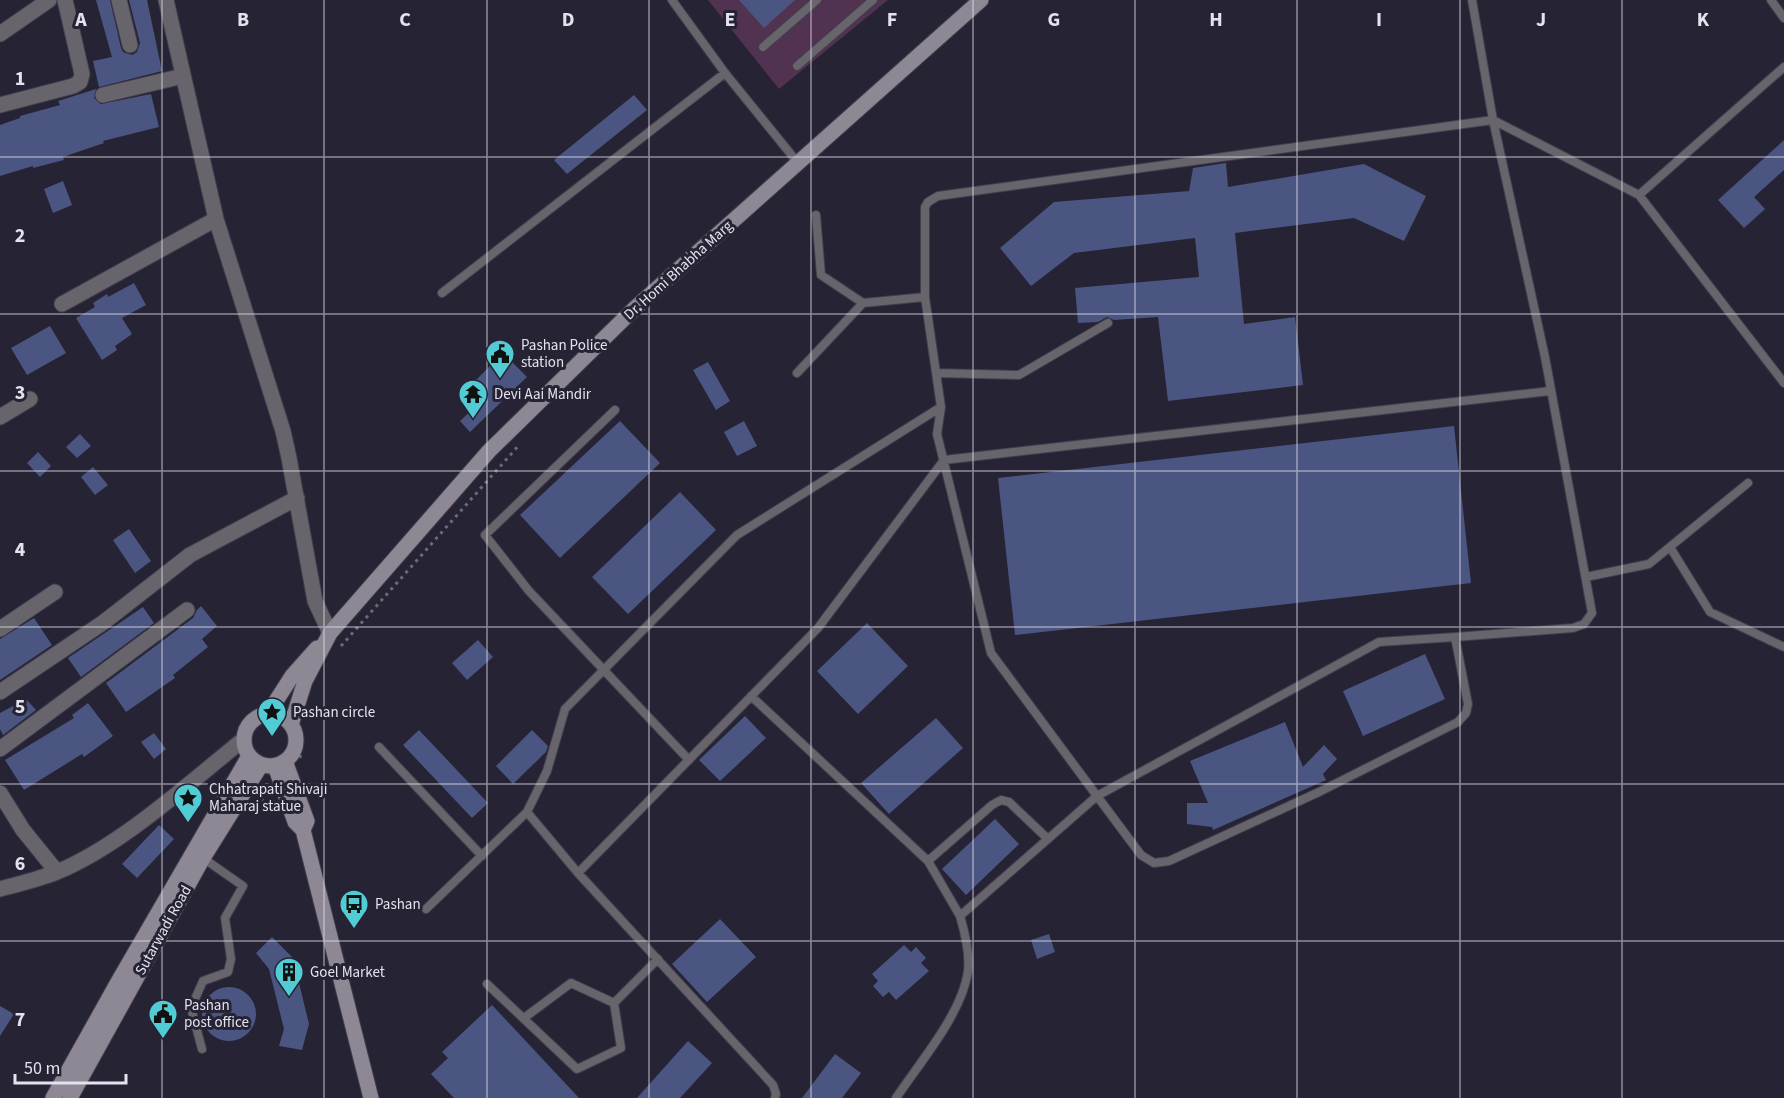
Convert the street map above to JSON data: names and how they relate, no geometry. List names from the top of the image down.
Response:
{
  "streets": {
    "main road": ["Dr. Homi Bhabha Marg", "Sutarwadi Road"]
  },
  "crossings": [
    ["Dr. Homi Bhabha Marg", "Sutarwadi Road"]
  ],
  "places": {
    "public building": ["Pashan Police station", "Pashan post office"],
    "temple": ["Devi Aai Mandir"],
    "place": ["Pashan circle", "Chhatrapati Shivaji Maharaj statue"],
    "bus stop": ["Pashan"],
    "building": ["Goel Market"]
  },
  "scale_bar": "50 m",
  "grid": {
    "columns": [
      "A",
      "B",
      "C",
      "D",
      "E",
      "F",
      "G",
      "H",
      "I",
      "J",
      "K"
    ],
    "rows": [
      "1",
      "2",
      "3",
      "4",
      "5",
      "6",
      "7"
    ]
  }
}
